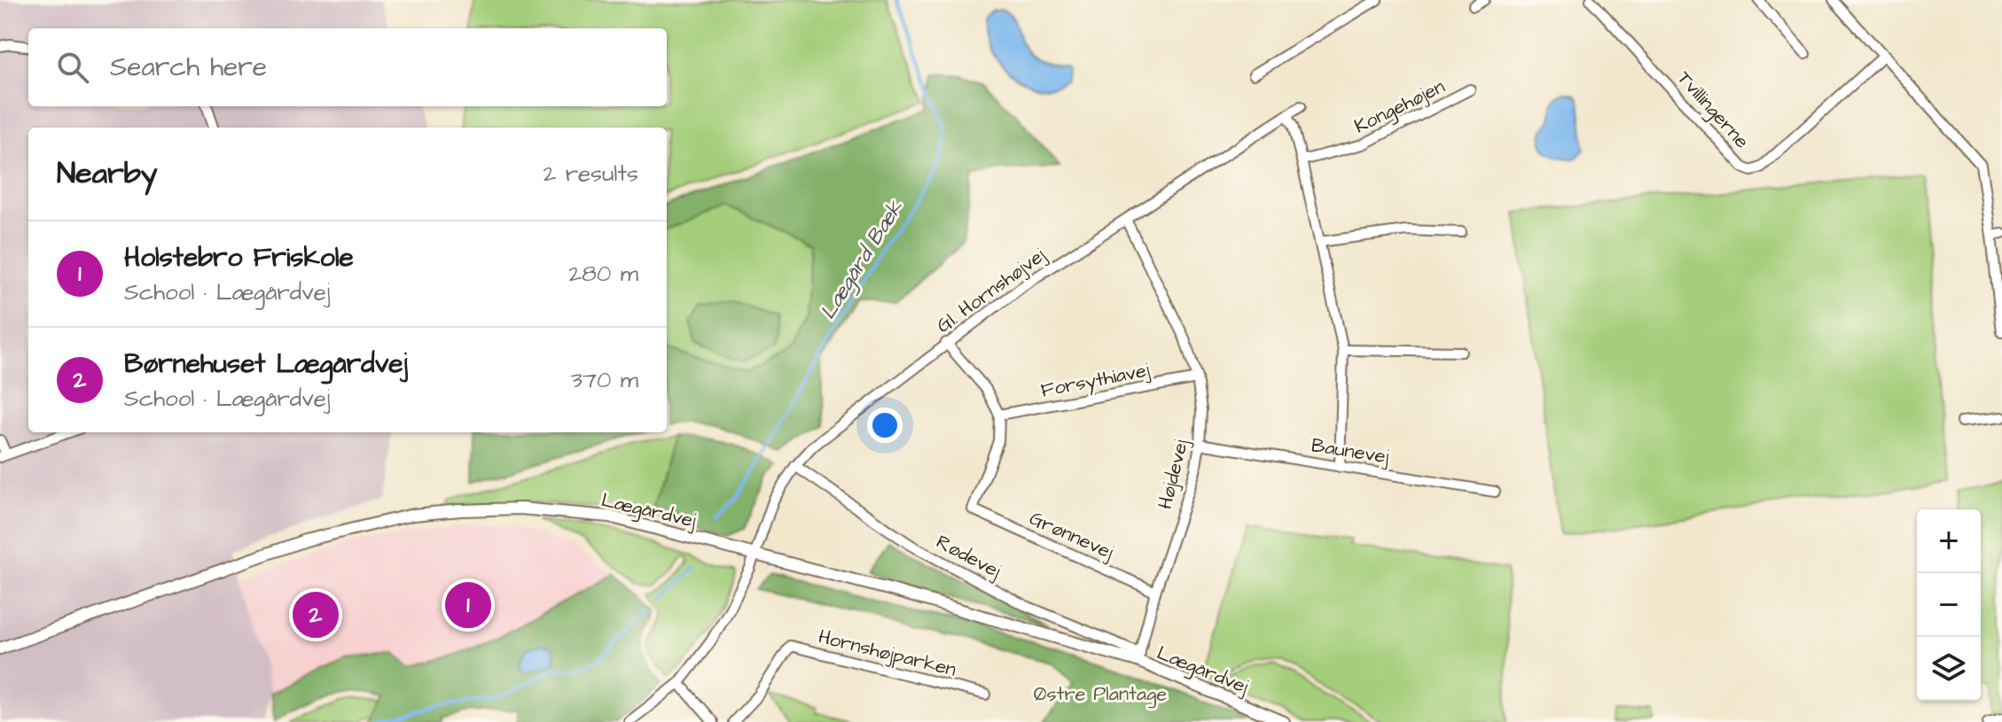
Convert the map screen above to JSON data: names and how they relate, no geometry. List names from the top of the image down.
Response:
{
  "streets": {
    "street": [
      "Kongehøjen",
      "Tvillingerne",
      "Gl. Hornshøjvej",
      "Forsythiavej",
      "Baunevej",
      "Højdevej",
      "Lægårdvej",
      "Grønnevej",
      "Rødevej",
      "Hornshøjparken"
    ]
  },
  "crossings": [
    ["Gl. Hornshøjvej", "Højdevej"],
    ["Gl. Hornshøjvej", "Lægårdvej"],
    ["Gl. Hornshøjvej", "Rødevej"],
    ["Forsythiavej", "Højdevej"],
    ["Forsythiavej", "Grønnevej"],
    ["Baunevej", "Højdevej"],
    ["Højdevej", "Lægårdvej"],
    ["Højdevej", "Grønnevej"],
    ["Højdevej", "Rødevej"],
    ["Lægårdvej", "Rødevej"]
  ],
  "water": ["Lægård Bæk"],
  "parks": ["Østre Plantage"],
  "page": {
    "search": "Search here",
    "heading": ["Nearby", "2 results"],
    "list": [
      {
        "mark": "1",
        "name": "Holstebro Friskole",
        "note": "School · Lægårdvej",
        "value": "280 m"
      },
      {
        "mark": "2",
        "name": "Børnehuset Lægårdvej",
        "note": "School · Lægårdvej",
        "value": "370 m"
      }
    ],
    "map_buttons": ["+", "−"],
    "pins": ["1", "2"]
  }
}
